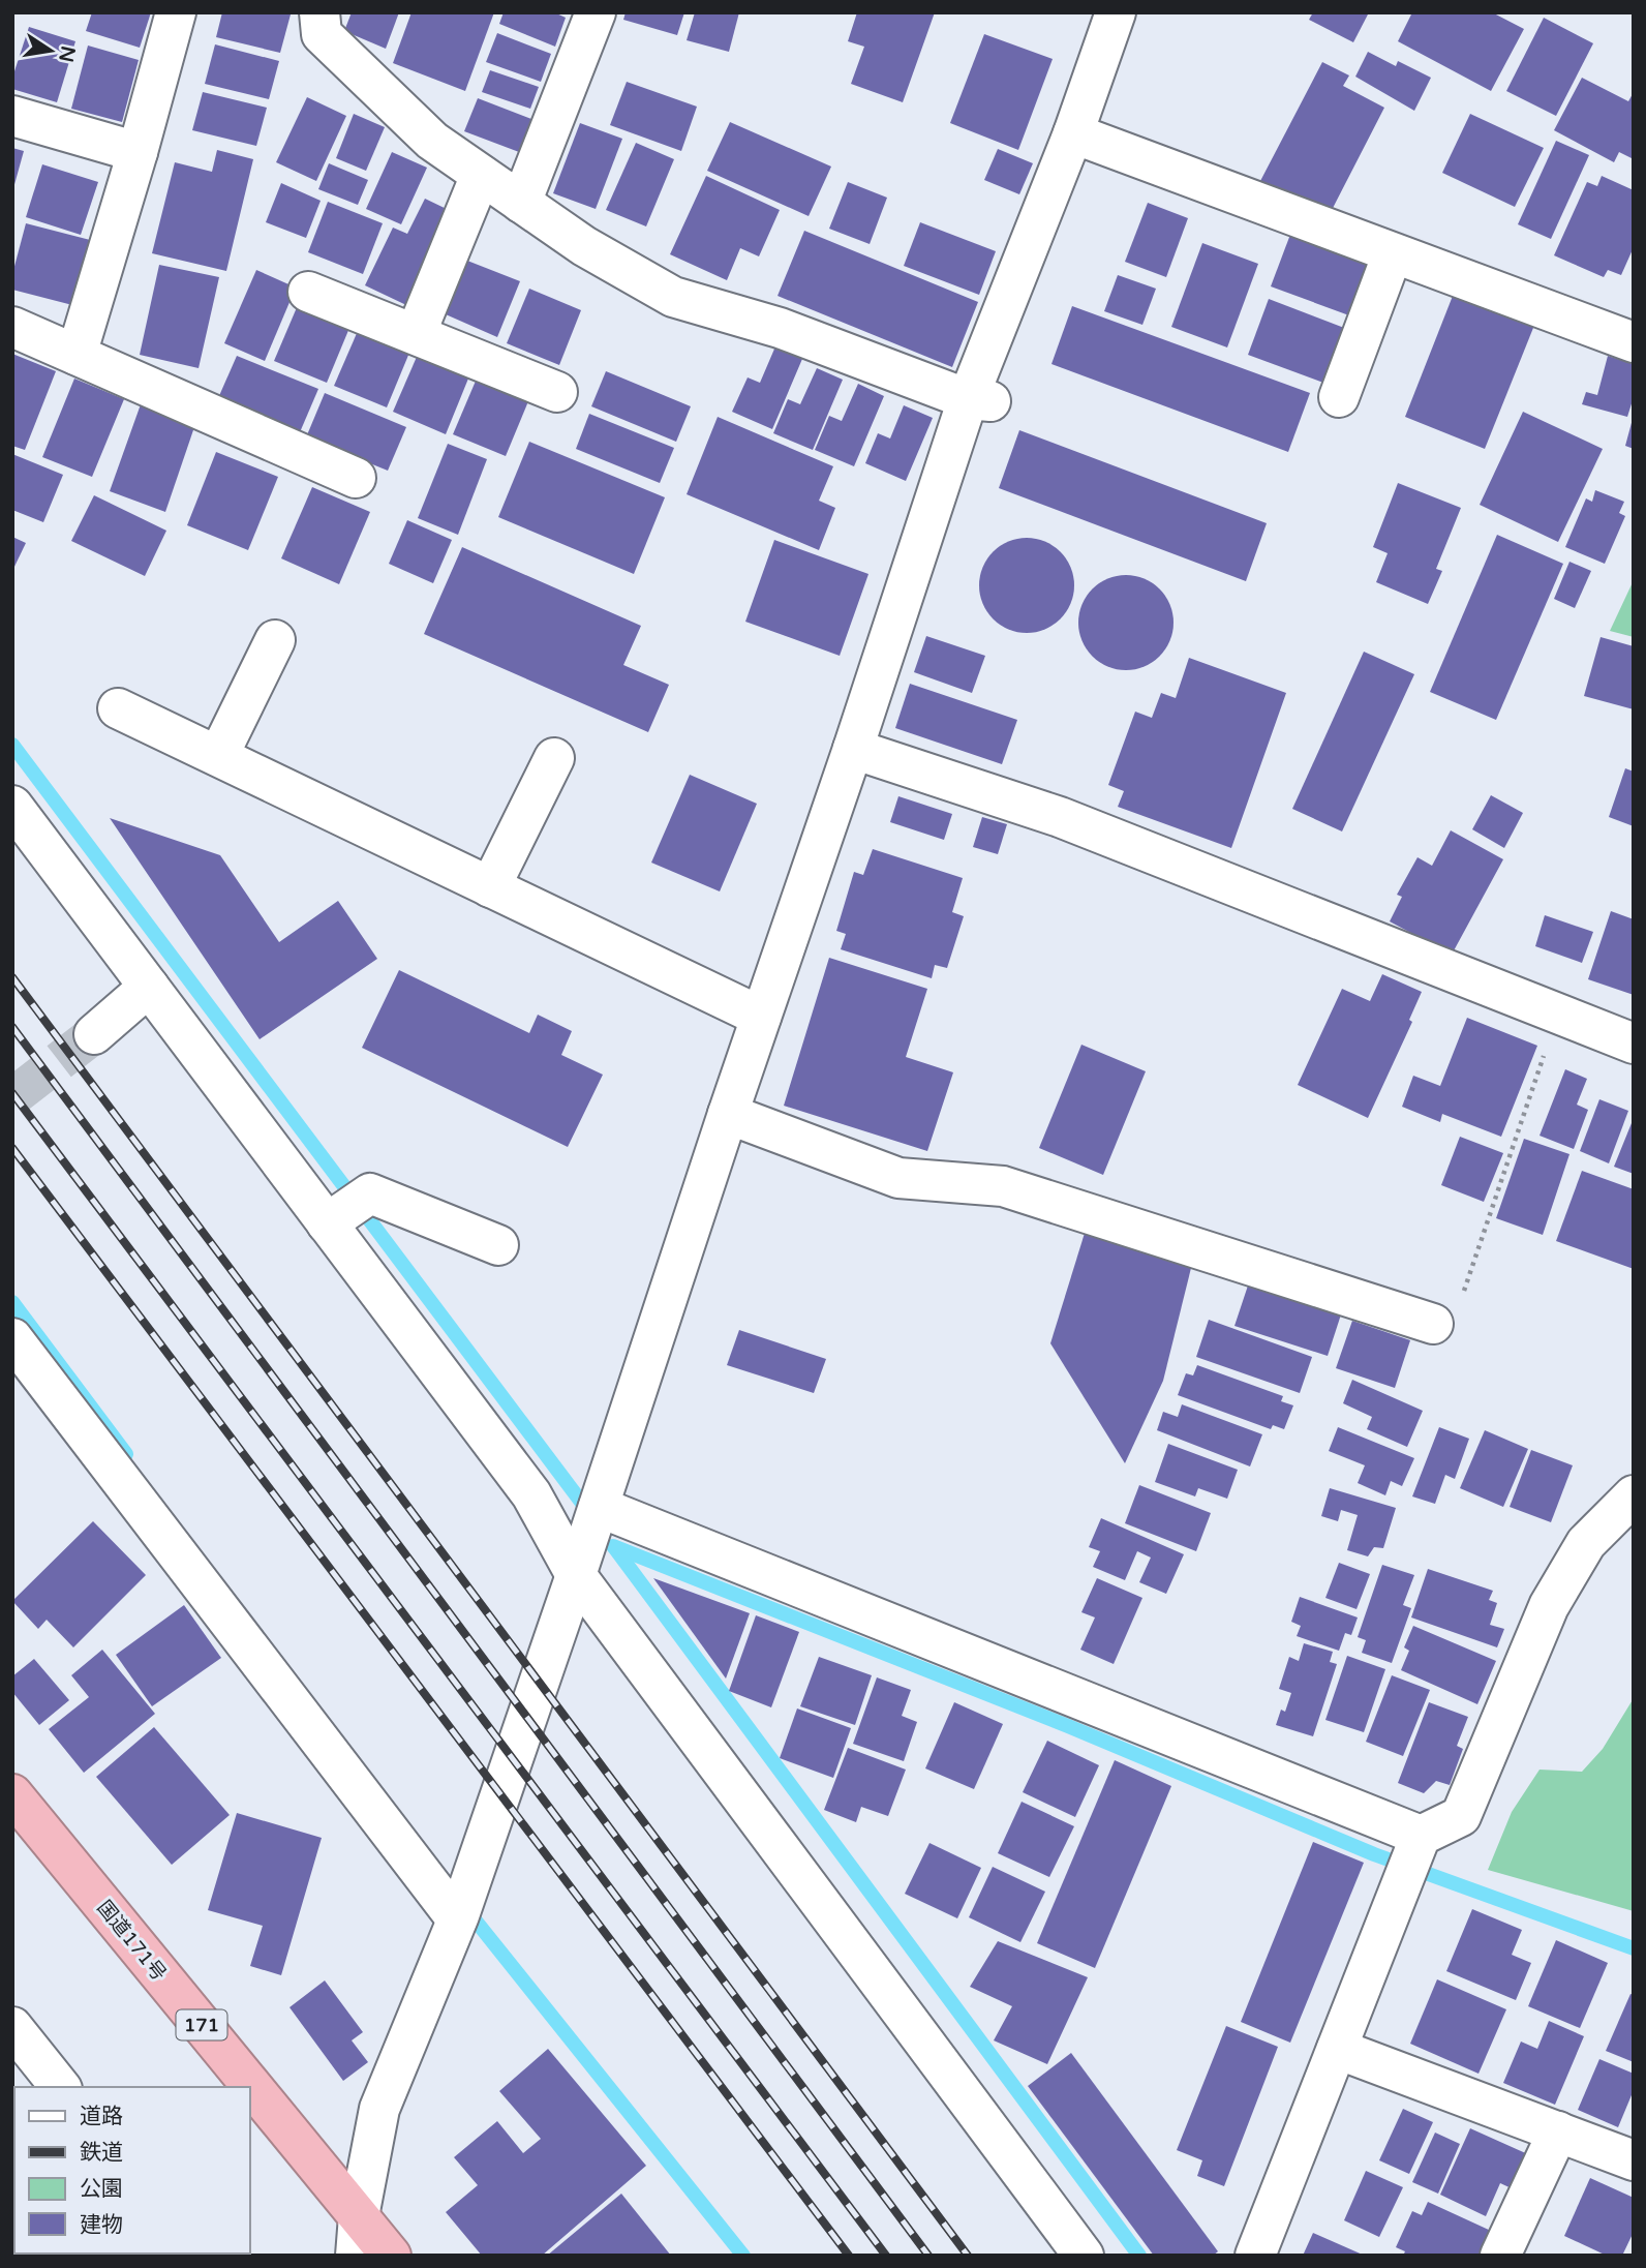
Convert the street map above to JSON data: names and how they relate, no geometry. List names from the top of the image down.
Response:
{
  "streets": {
    "highway": ["国道171号", "171"]
  },
  "legend": [
    "道路",
    "鉄道",
    "公園",
    "建物"
  ],
  "north": "right"
}
